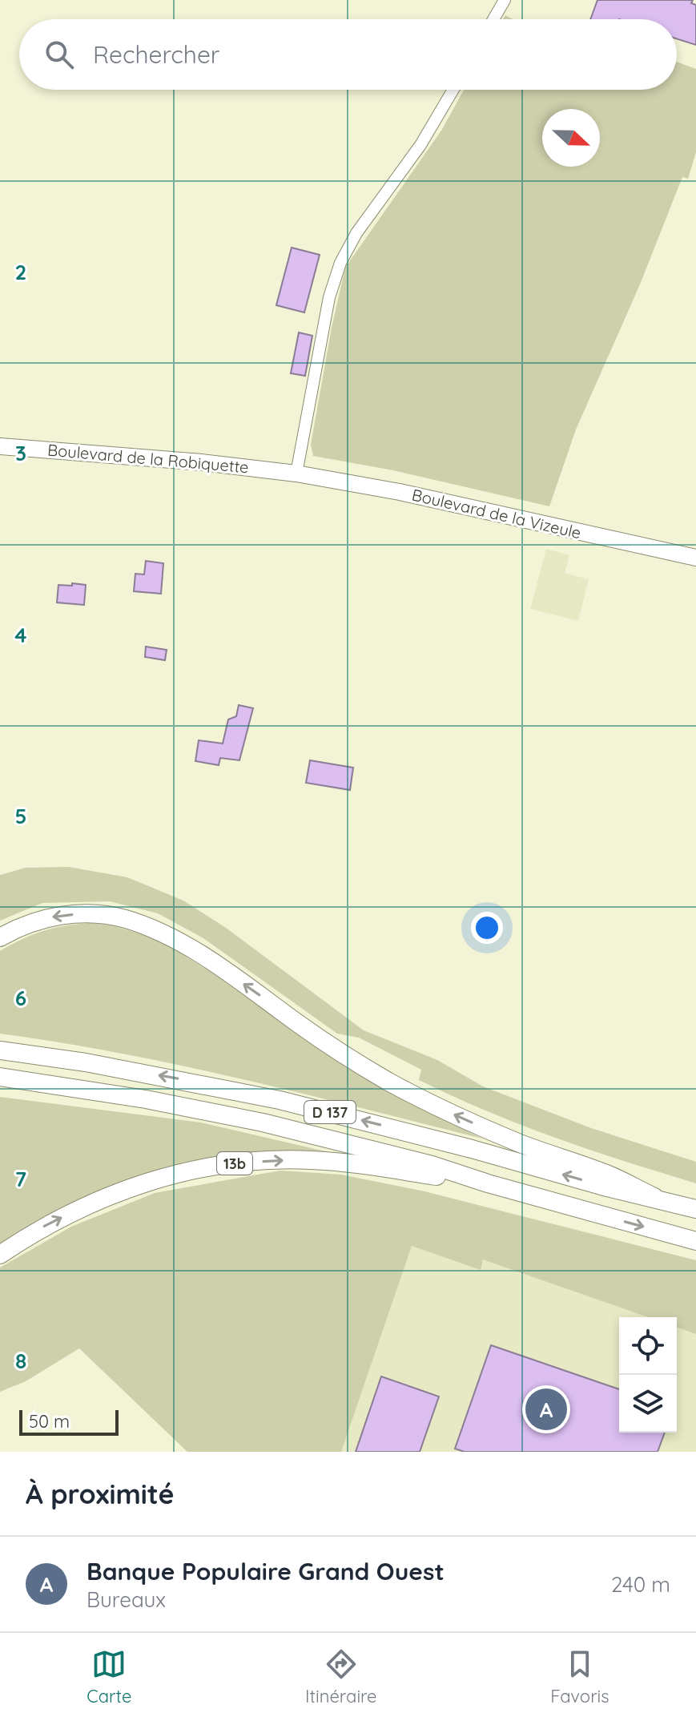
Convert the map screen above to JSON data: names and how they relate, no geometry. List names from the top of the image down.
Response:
{
  "streets": {
    "highway": ["D 137", "13b"],
    "main road": ["Boulevard de la Robiquette", "Boulevard de la Vizeule"]
  },
  "crossings": [
    ["Boulevard de la Robiquette", "Boulevard de la Vizeule"],
    ["D 137", "13b"]
  ],
  "scale_bar": "50 m",
  "north": "right",
  "page": {
    "search": "Rechercher",
    "pins": "A",
    "scale": "50 m",
    "heading": "À proximité",
    "list": [
      {
        "mark": "A",
        "name": "Banque Populaire Grand Ouest",
        "note": "Bureaux",
        "value": "240 m"
      }
    ],
    "nav": ["Carte", "Itinéraire", "Favoris"]
  },
  "grid": {
    "rows": [
      "2",
      "3",
      "4",
      "5",
      "6",
      "7",
      "8"
    ]
  }
}
